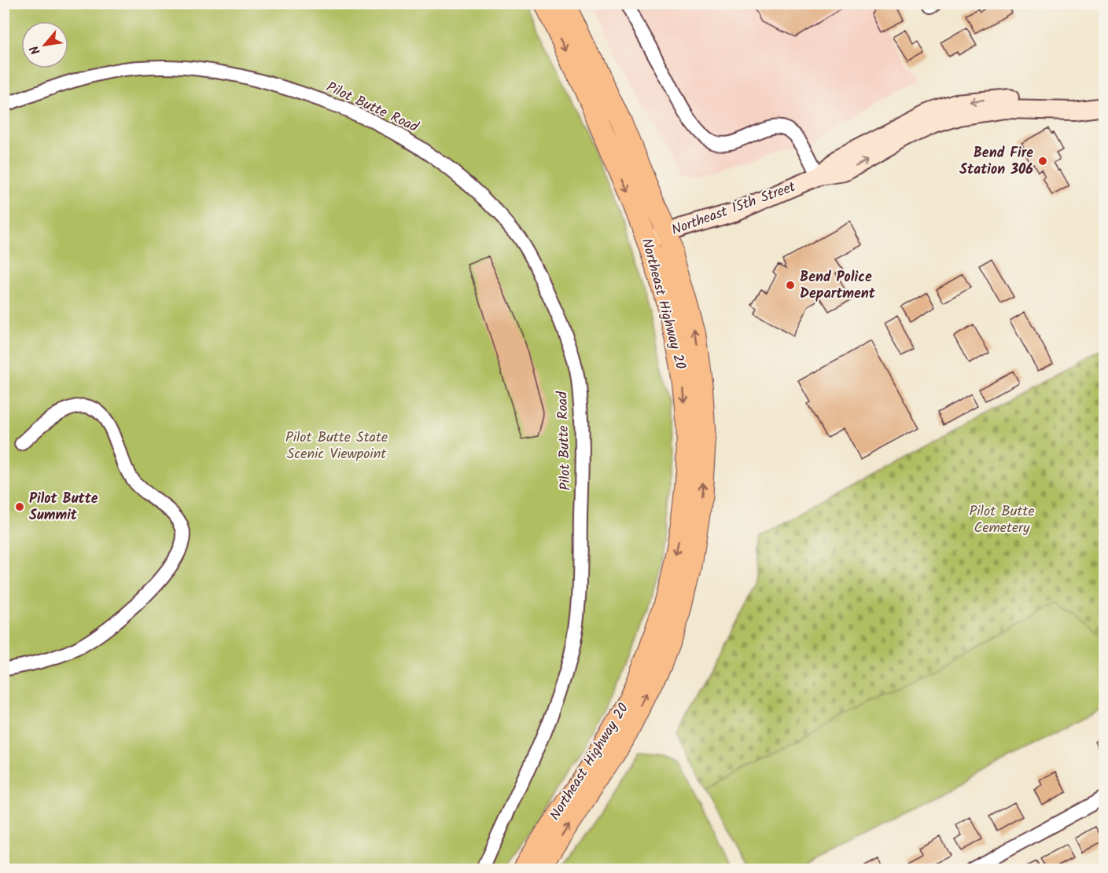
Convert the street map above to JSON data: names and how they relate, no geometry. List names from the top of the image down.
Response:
{
  "streets": {
    "main road": ["Northeast 15th Street", "Northeast Highway 20"],
    "street": ["Pilot Butte Road"]
  },
  "crossings": [
    ["Northeast 15th Street", "Northeast Highway 20"]
  ],
  "parks": ["Pilot Butte State Scenic Viewpoint", "Pilot Butte Cemetery"],
  "places": ["Bend Fire Station 306", "Bend Police Department", "Pilot Butte Summit"],
  "north": "bottom left"
}
